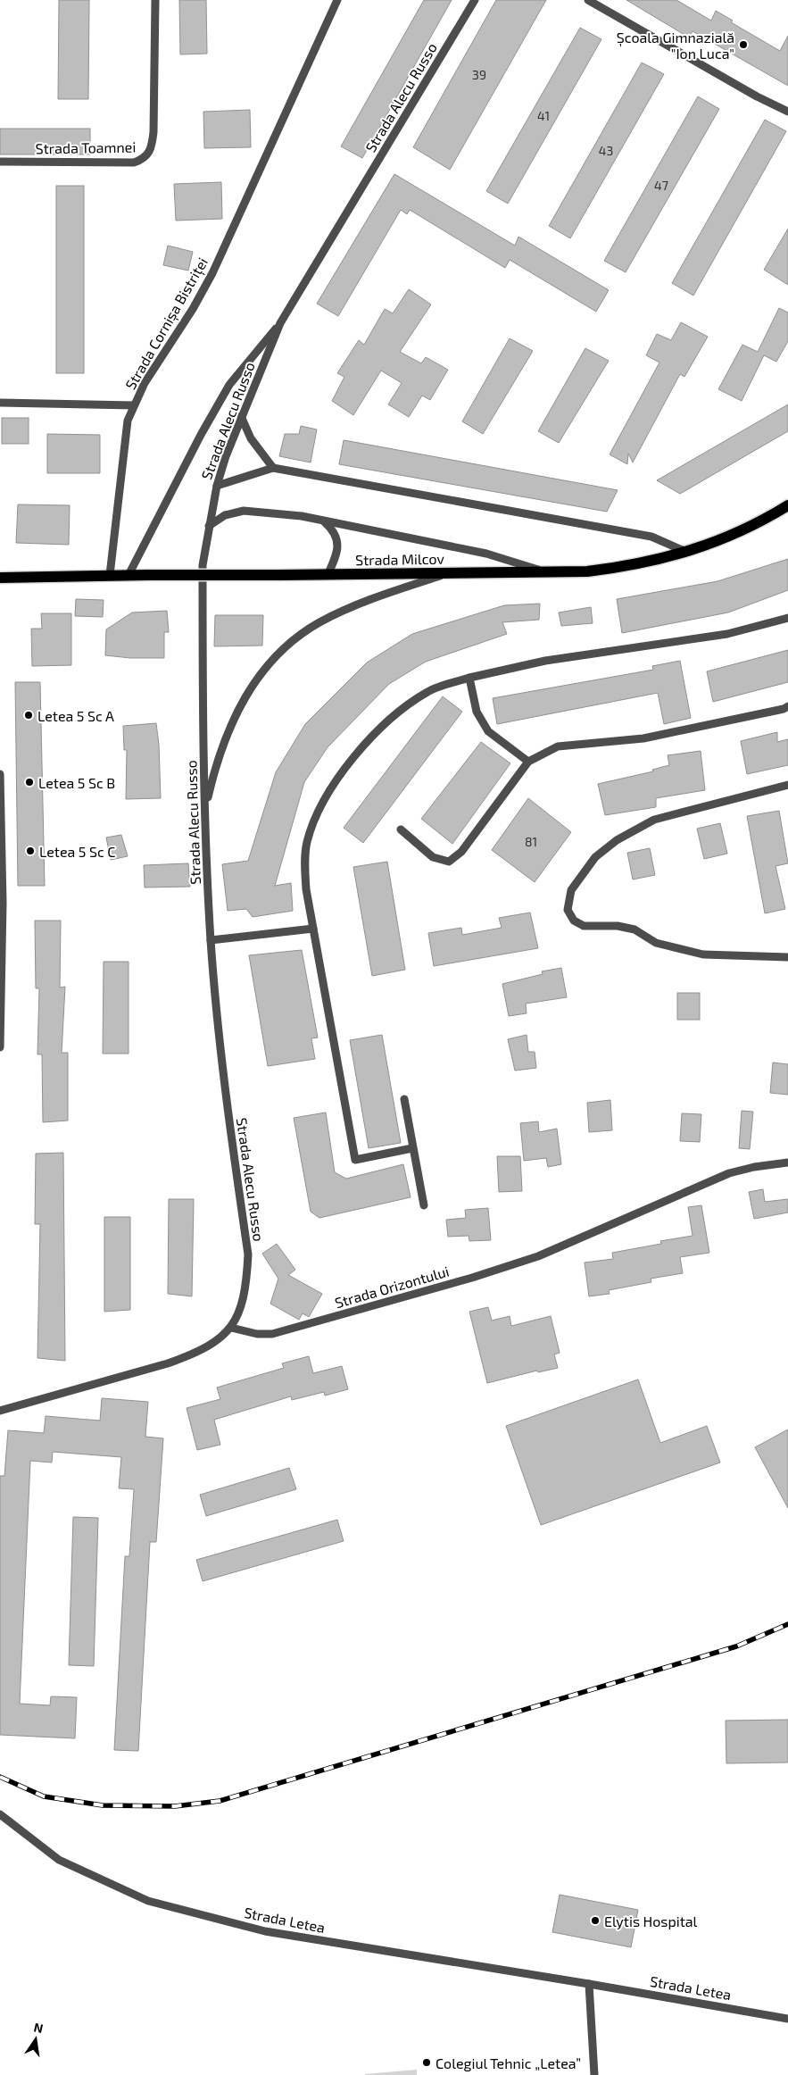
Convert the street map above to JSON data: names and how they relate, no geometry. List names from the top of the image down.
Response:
{
  "streets": {
    "main road": ["Strada Milcov"],
    "street": [
      "Strada Alecu Russo",
      "Strada Toamnei",
      "Strada Cornișa Bistriței",
      "Strada Orizontului",
      "Strada Letea"
    ]
  },
  "crossings": [
    ["Strada Alecu Russo", "Strada Milcov"],
    ["Strada Alecu Russo", "Strada Orizontului"],
    ["Strada Cornișa Bistriței", "Strada Milcov"]
  ],
  "places": [
    "Școala Gimnazială \"Ion Luca\"",
    "Letea 5 Sc A",
    "Letea 5 Sc B",
    "Letea 5 Sc C",
    "Elytis Hospital",
    "Colegiul Tehnic „Letea”"
  ],
  "house_numbers": [
    "39",
    "41",
    "43",
    "47",
    "81"
  ],
  "north": "top"
}
